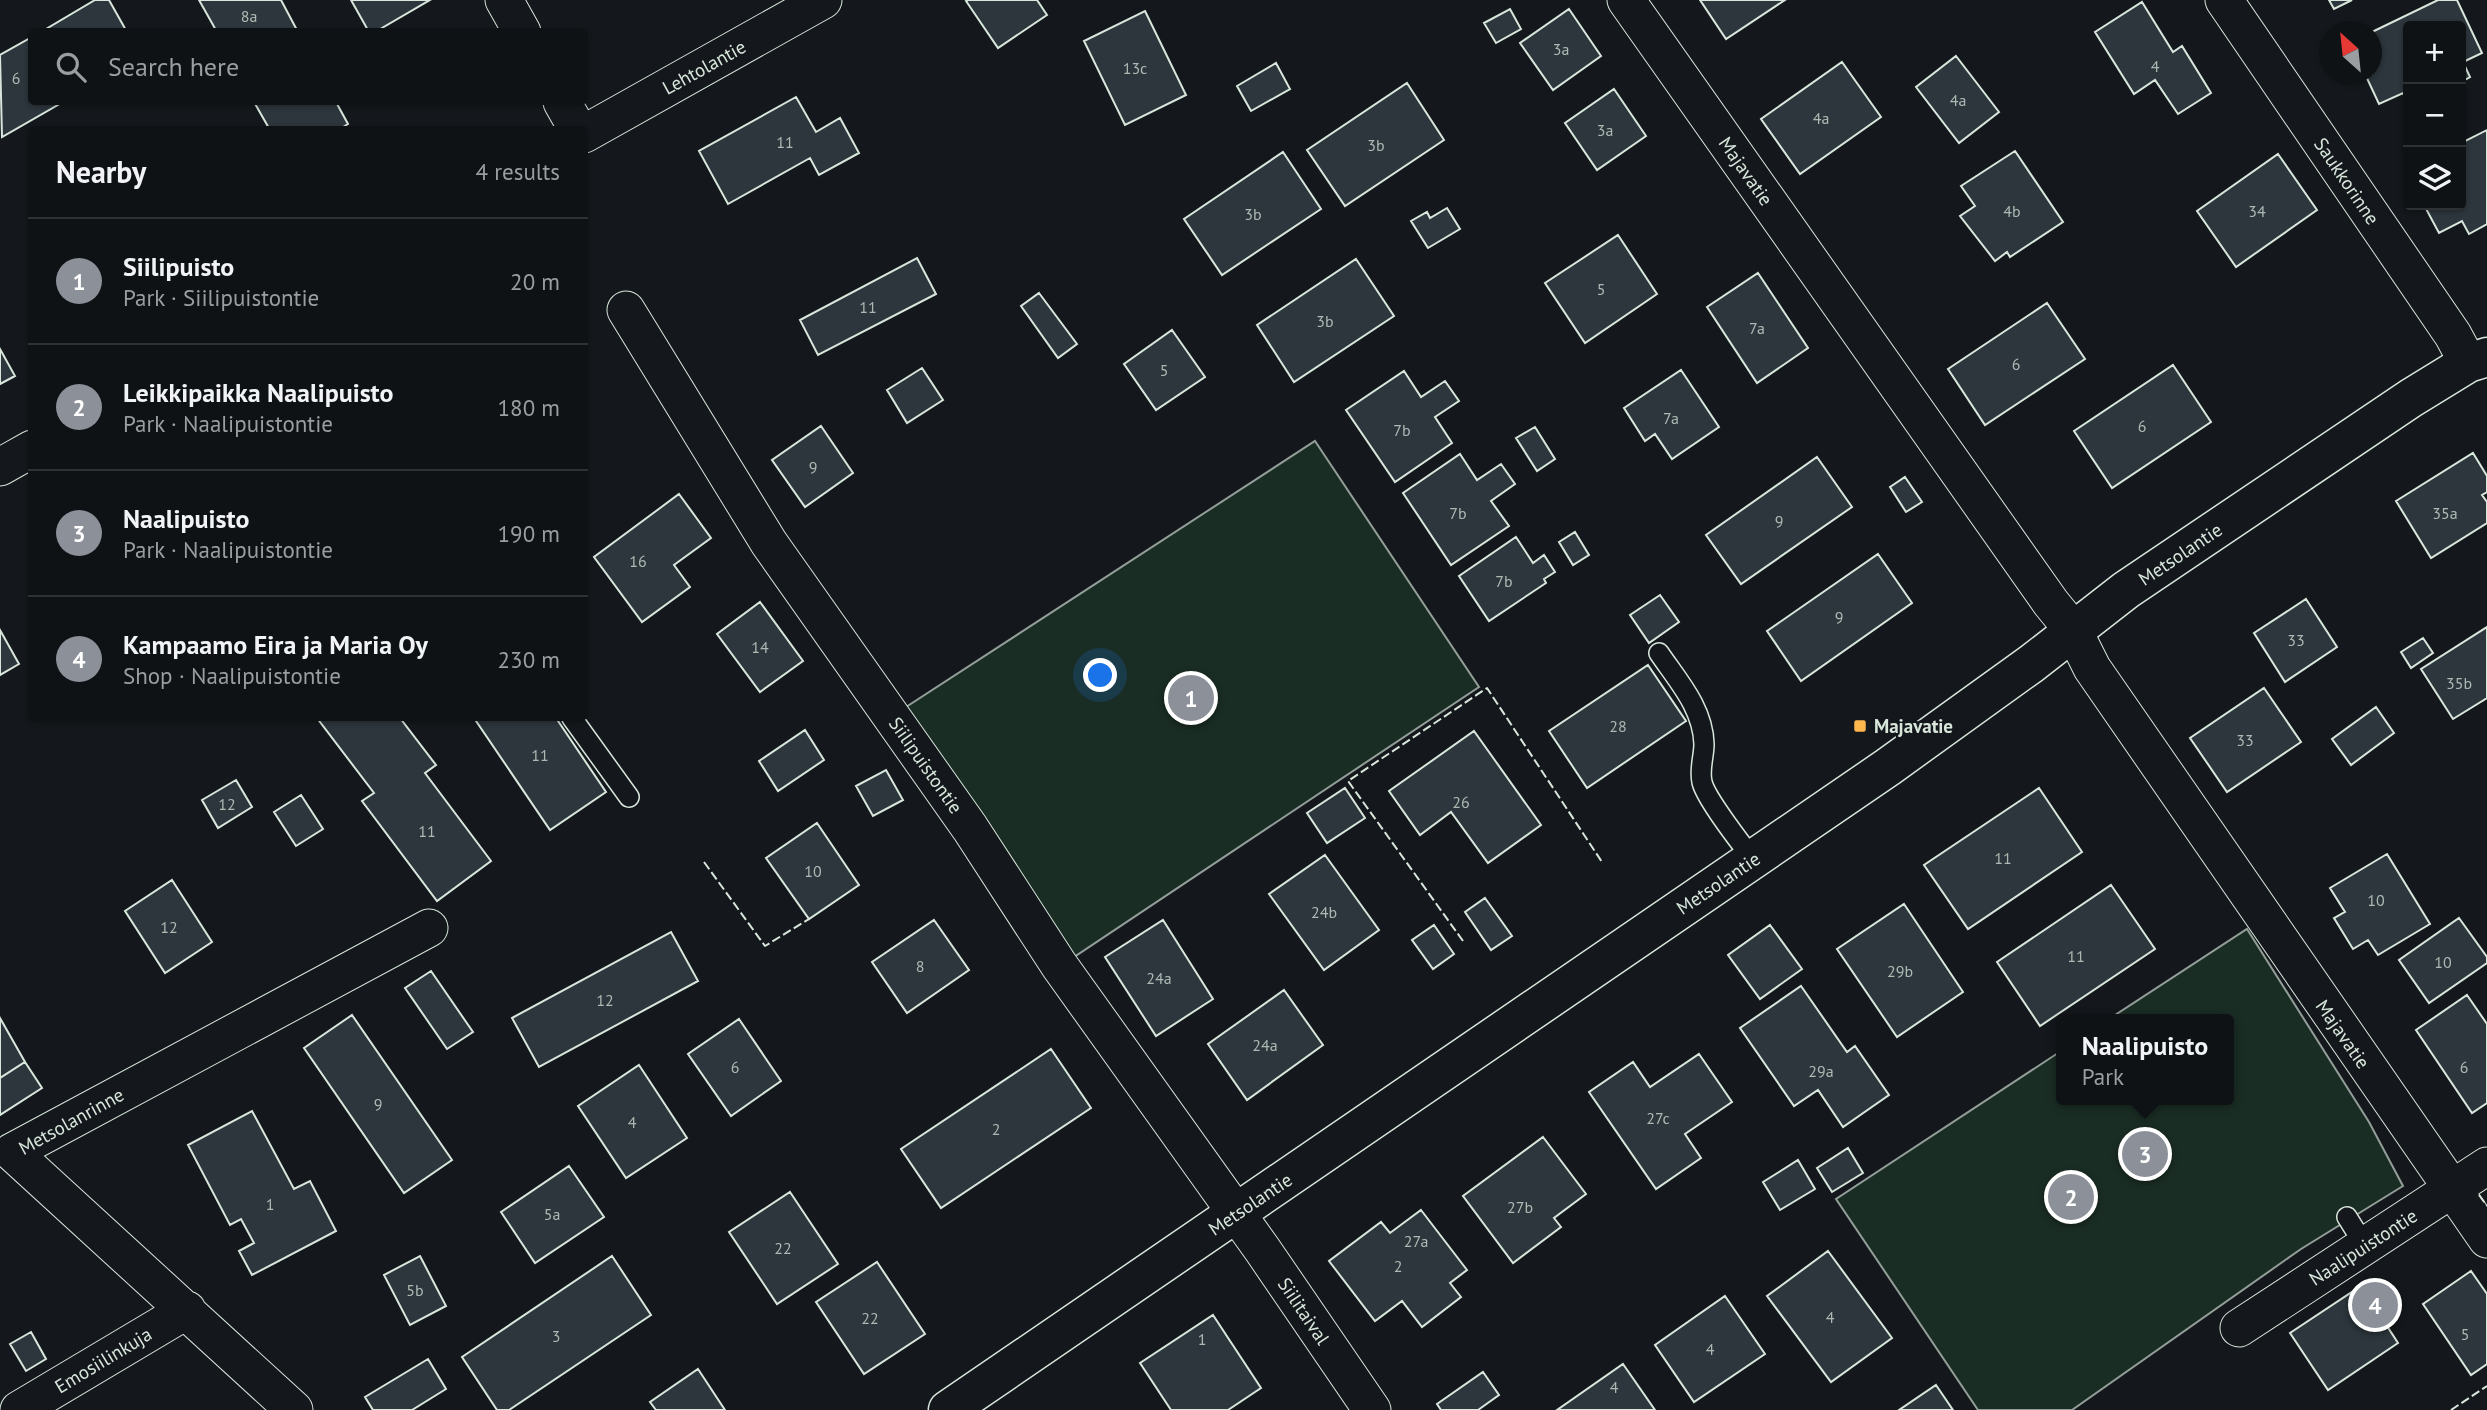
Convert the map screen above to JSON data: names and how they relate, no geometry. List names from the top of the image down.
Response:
{
  "streets": {
    "street": [
      "Lehtolantie",
      "Majavatie",
      "Saukkorinne",
      "Metsolantie",
      "Siilipuistontie",
      "Metsolanrinne",
      "Naalipuistontie",
      "Siilitaival",
      "Emosiilinkuja"
    ]
  },
  "crossings": [
    ["Majavatie", "Metsolantie"],
    ["Majavatie", "Naalipuistontie"],
    ["Saukkorinne", "Metsolantie"],
    ["Metsolantie", "Siilipuistontie"],
    ["Metsolantie", "Siilitaival"],
    ["Siilipuistontie", "Siilitaival"],
    ["Metsolanrinne", "Emosiilinkuja"]
  ],
  "places": {
    "transit": ["Majavatie"]
  },
  "house_numbers": [
    "8a",
    "3a",
    "4",
    "13c",
    "6",
    "4a",
    "4a",
    "3a",
    "11",
    "3b",
    "4b",
    "34",
    "3b",
    "5",
    "11",
    "3b",
    "7a",
    "6",
    "5",
    "7a",
    "6",
    "7b",
    "9",
    "7b",
    "35a",
    "9",
    "16",
    "7b",
    "9",
    "33",
    "14",
    "35b",
    "28",
    "33",
    "11",
    "26",
    "12",
    "11",
    "11",
    "10",
    "10",
    "24b",
    "12",
    "11",
    "10",
    "8",
    "29b",
    "24a",
    "12",
    "24a",
    "6",
    "6",
    "29a",
    "9",
    "27c",
    "4",
    "2",
    "1",
    "27b",
    "5a",
    "27a",
    "22",
    "2",
    "5b",
    "4",
    "22",
    "5",
    "3",
    "1",
    "4",
    "4"
  ],
  "north": "top left",
  "page": {
    "map_buttons": ["+", "−"],
    "search": "Search here",
    "heading": ["Nearby", "4 results"],
    "list": [
      {
        "mark": "1",
        "name": "Siilipuisto",
        "note": "Park · Siilipuistontie",
        "value": "20 m"
      },
      {
        "mark": "2",
        "name": "Leikkipaikka Naalipuisto",
        "note": "Park · Naalipuistontie",
        "value": "180 m"
      },
      {
        "mark": "3",
        "name": "Naalipuisto",
        "note": "Park · Naalipuistontie",
        "value": "190 m"
      },
      {
        "mark": "4",
        "name": "Kampaamo Eira ja Maria Oy",
        "note": "Shop · Naalipuistontie",
        "value": "230 m"
      }
    ],
    "pins": [
      "1",
      "3",
      "2",
      "4"
    ],
    "popup": ["Naalipuisto", "Park"]
  }
}
